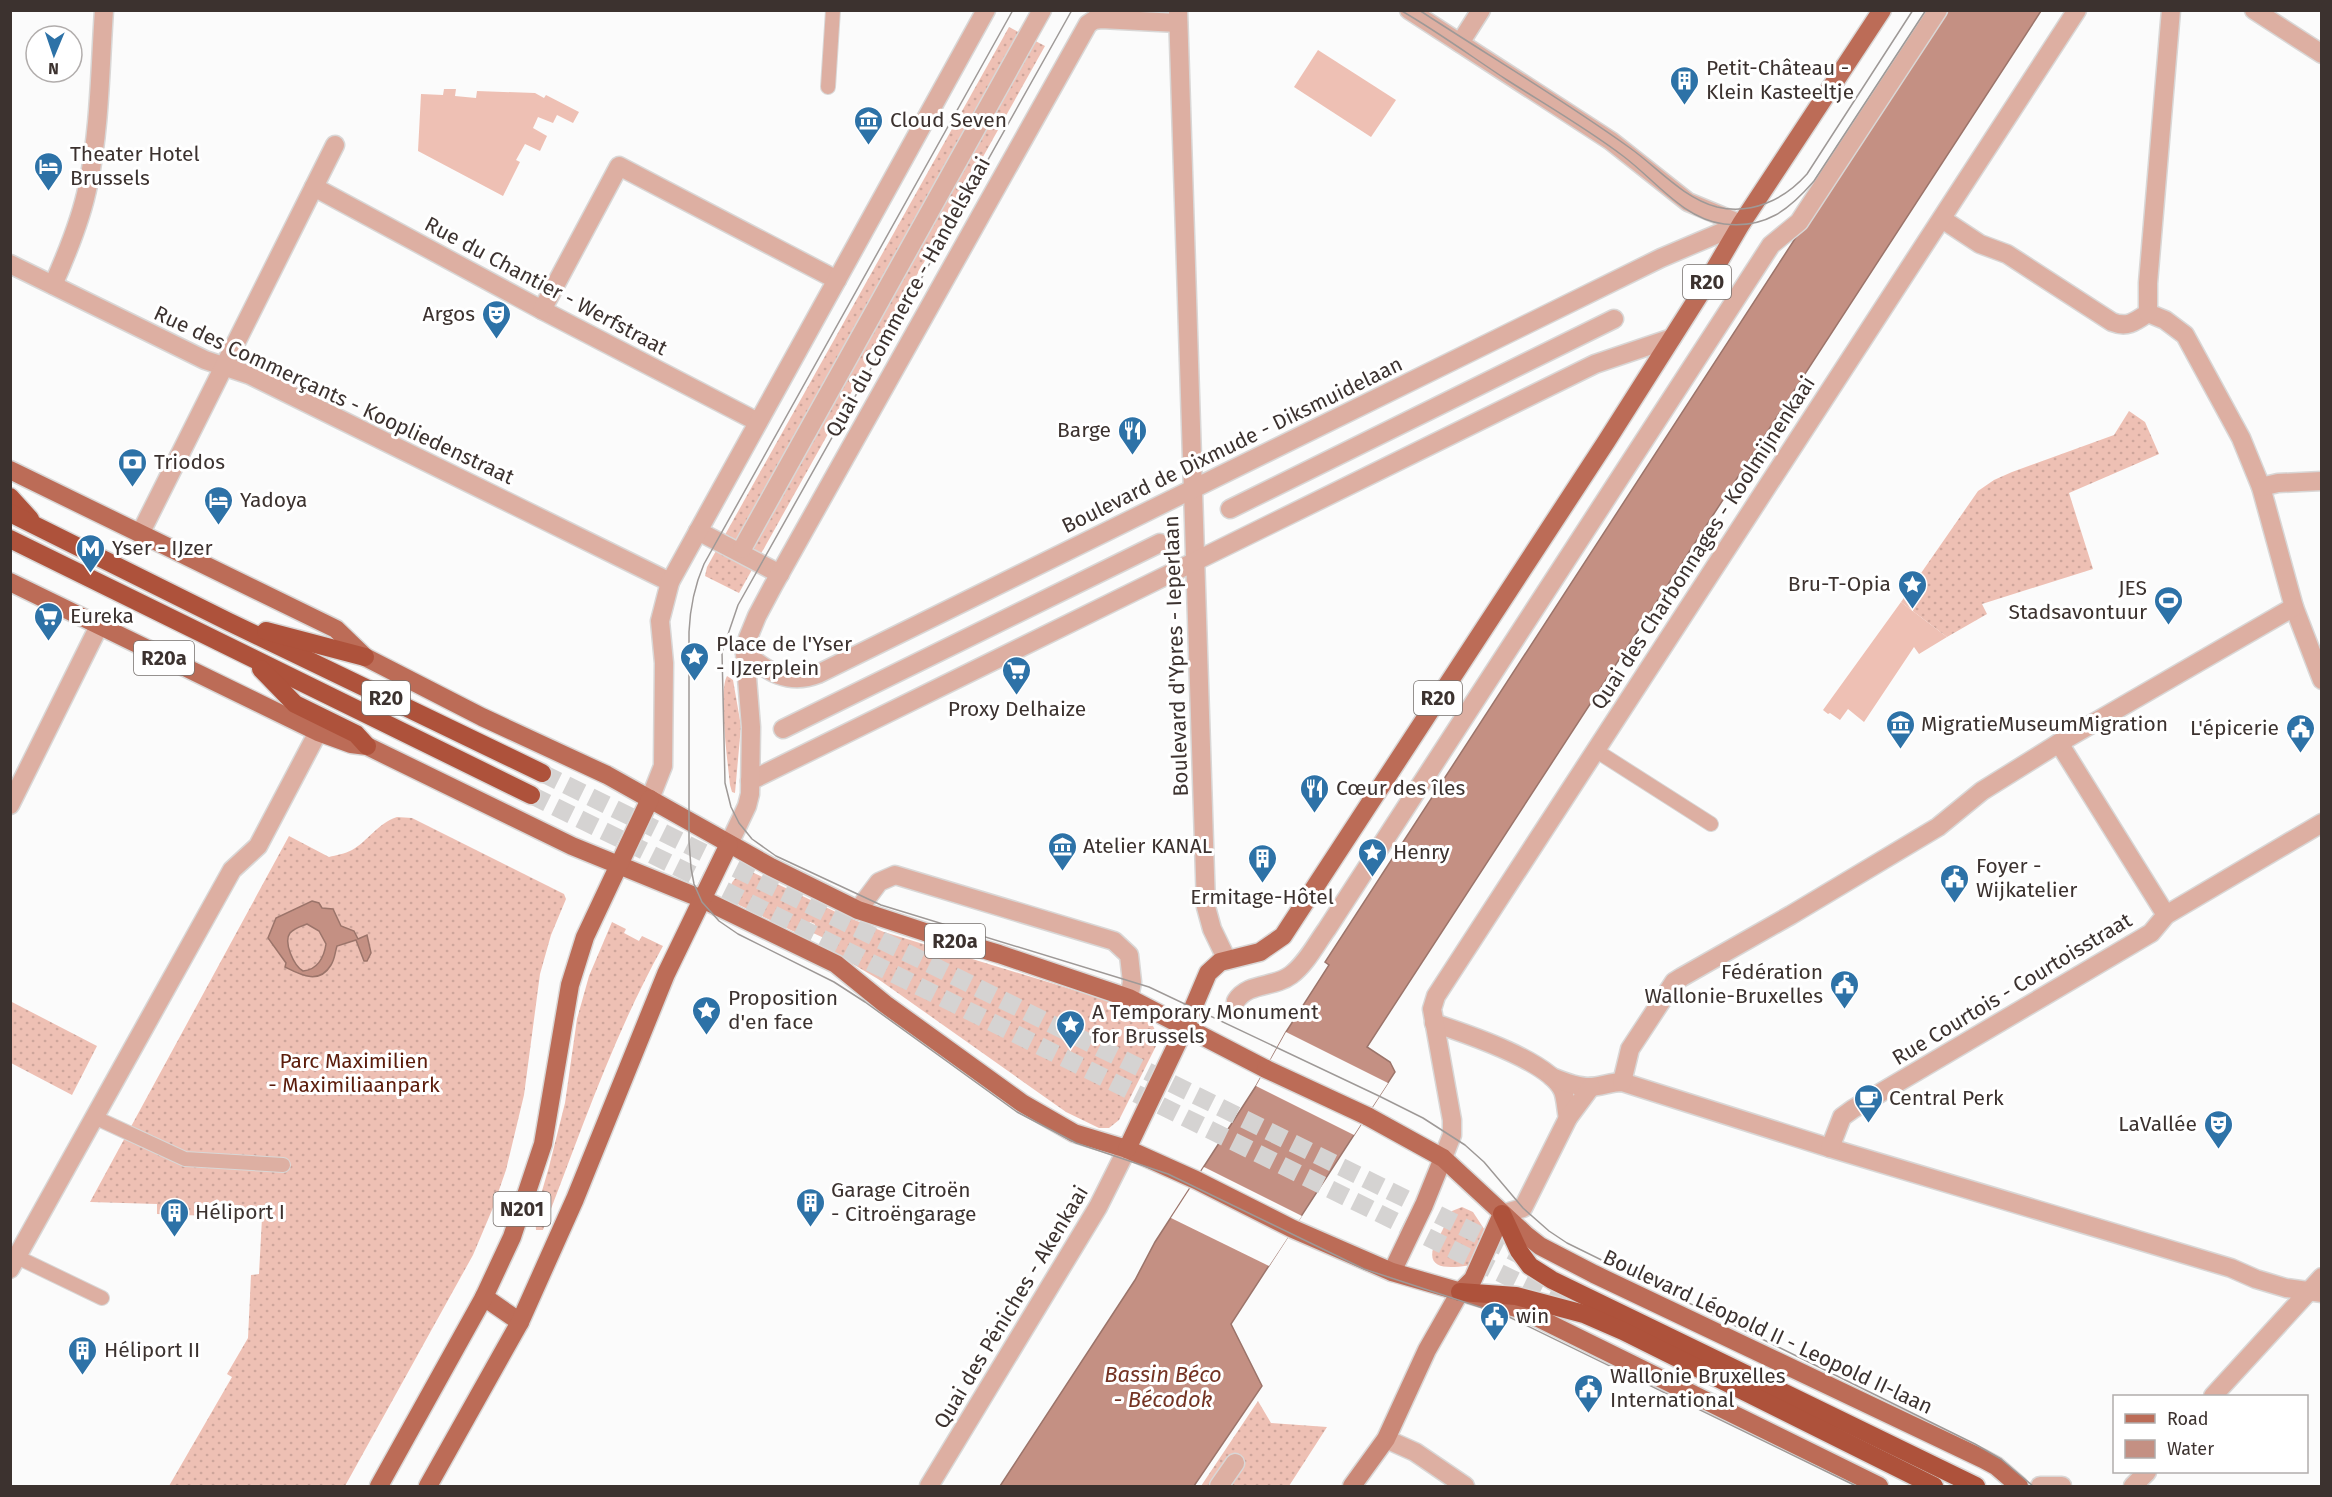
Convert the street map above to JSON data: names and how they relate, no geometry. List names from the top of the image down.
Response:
{
  "streets": {
    "highway": ["R20"],
    "main road": ["R20a", "N201", "Boulevard Léopold II - Leopold II-laan"],
    "street": [
      "Rue du Chantier - Werfstraat",
      "Quai du Commerce - Handelskaai",
      "Rue des Commerçants - Koopliedenstraat",
      "Boulevard de Dixmude - Diksmuidelaan",
      "Quai des Charbonnages - Koolmijnenkaai",
      "Boulevard d'Ypres - Ieperlaan",
      "Rue Courtois - Courtoisstraat",
      "Quai des Péniches - Akenkaai"
    ]
  },
  "crossings": [
    ["R20", "Boulevard de Dixmude - Diksmuidelaan"],
    ["R20", "Boulevard d'Ypres - Ieperlaan"],
    ["R20", "R20a"],
    ["R20", "Boulevard Léopold II - Leopold II-laan"],
    ["Quai du Commerce - Handelskaai", "Boulevard de Dixmude - Diksmuidelaan"],
    ["Quai du Commerce - Handelskaai", "Boulevard d'Ypres - Ieperlaan"],
    ["Boulevard de Dixmude - Diksmuidelaan", "Boulevard d'Ypres - Ieperlaan"],
    ["Quai des Charbonnages - Koolmijnenkaai", "Boulevard Léopold II - Leopold II-laan"],
    ["R20a", "N201"],
    ["R20a", "Boulevard Léopold II - Leopold II-laan"]
  ],
  "water": ["Bassin Béco - Bécodok"],
  "parks": ["Parc Maximilien - Maximiliaanpark"],
  "places": {
    "building": [
      "Petit-Château - Klein Kasteeltje",
      "Ermitage-Hôtel",
      "Garage Citroën - Citroëngarage",
      "Héliport I",
      "Héliport II"
    ],
    "museum": ["Cloud Seven", "MigratieMuseumMigration", "Atelier KANAL"],
    "hotel": ["Theater Hotel Brussels", "Yadoya"],
    "theatre": ["Argos", "LaVallée"],
    "restaurant": ["Barge", "Cœur des îles"],
    "bank": ["Triodos"],
    "metro station": ["Yser - IJzer"],
    "place": [
      "Bru-T-Opia",
      "Place de l'Yser - IJzerplein",
      "Henry",
      "Proposition d'en face",
      "A Temporary Monument for Brussels"
    ],
    "sports": ["JES Stadsavontuur"],
    "supermarket": ["Eureka", "Proxy Delhaize"],
    "public building": [
      "L'épicerie",
      "Foyer - Wijkatelier",
      "Fédération Wallonie-Bruxelles",
      "win",
      "Wallonie Bruxelles International"
    ],
    "cafe": ["Central Perk"]
  },
  "legend": ["Road", "Water"],
  "north": "bottom"
}
